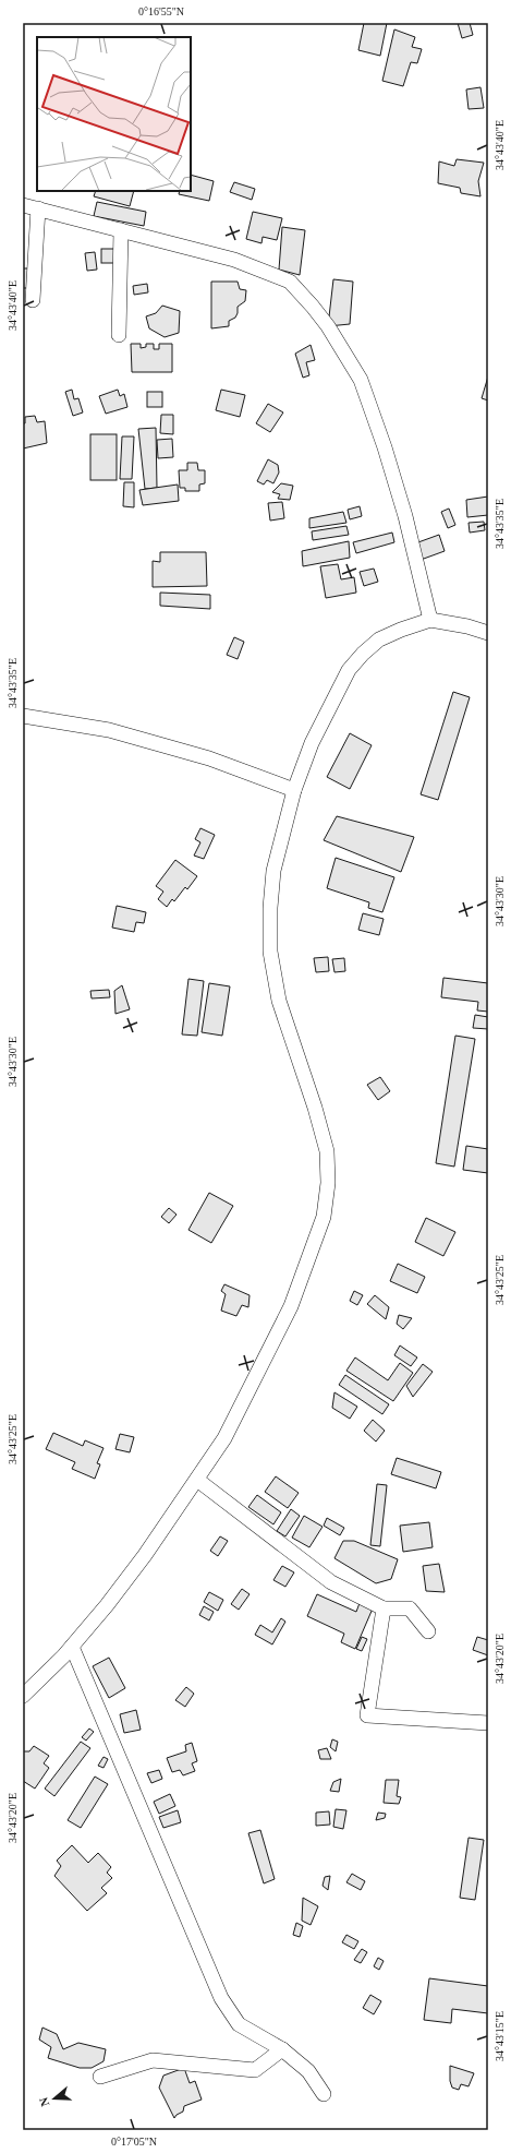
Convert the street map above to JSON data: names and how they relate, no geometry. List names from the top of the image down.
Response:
{
  "north": "left",
  "coordinates": [
    "0°16'55\"N",
    "34°43'40\"E",
    "34°43'35\"E",
    "34°43'30\"E",
    "34°43'25\"E",
    "34°43'20\"E",
    "34°43'15\"E",
    "0°17'05\"N"
  ]
}
